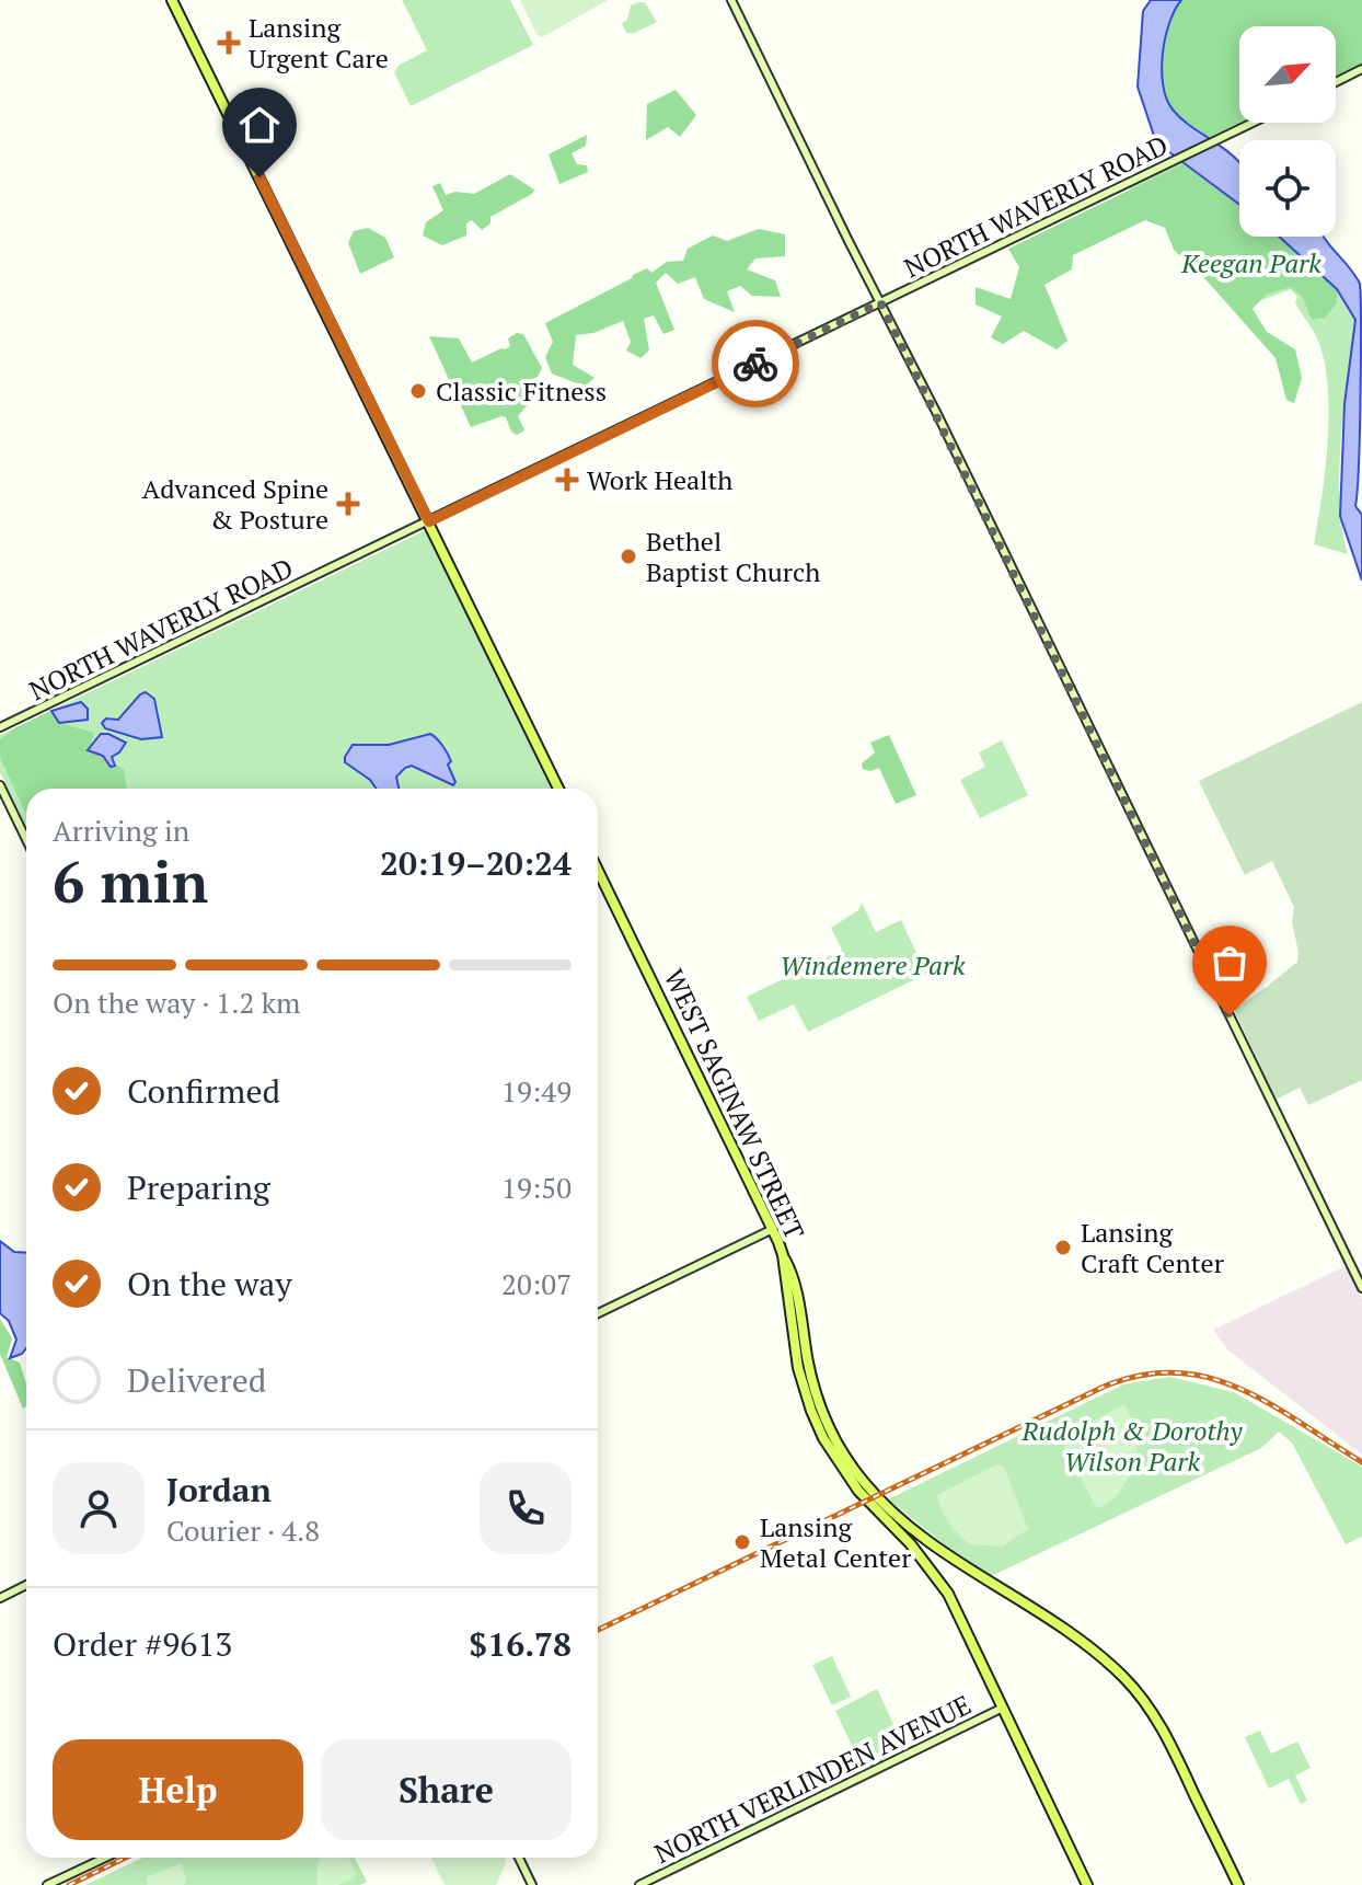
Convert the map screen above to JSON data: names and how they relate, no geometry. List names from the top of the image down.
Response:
{
  "streets": {
    "main road": ["WEST SAGINAW STREET"],
    "street": ["NORTH WAVERLY ROAD", "NORTH VERLINDEN AVENUE"]
  },
  "crossings": [
    ["WEST SAGINAW STREET", "NORTH VERLINDEN AVENUE"]
  ],
  "parks": ["Keegan Park", "Windemere Park", "Rudolph & Dorothy Wilson Park"],
  "places": {
    "health": ["Lansing Urgent Care", "Work Health", "Advanced Spine & Posture"],
    "other": [
      "Classic Fitness",
      "Bethel Baptist Church",
      "Lansing Craft Center",
      "Lansing Metal Center"
    ]
  },
  "north": "top right",
  "page": {
    "heading": ["6 min", "Arriving in", "20:19–20:24"],
    "panel": [
      "Jordan",
      "Courier · 4.8",
      "Order #9613",
      "$16.78"
    ],
    "bar": "On the way · 1.2 km",
    "list": [
      ["Confirmed", "19:49"],
      ["Preparing", "19:50"],
      ["On the way", "20:07"],
      "Delivered"
    ],
    "buttons": ["Help", "Share"]
  }
}
